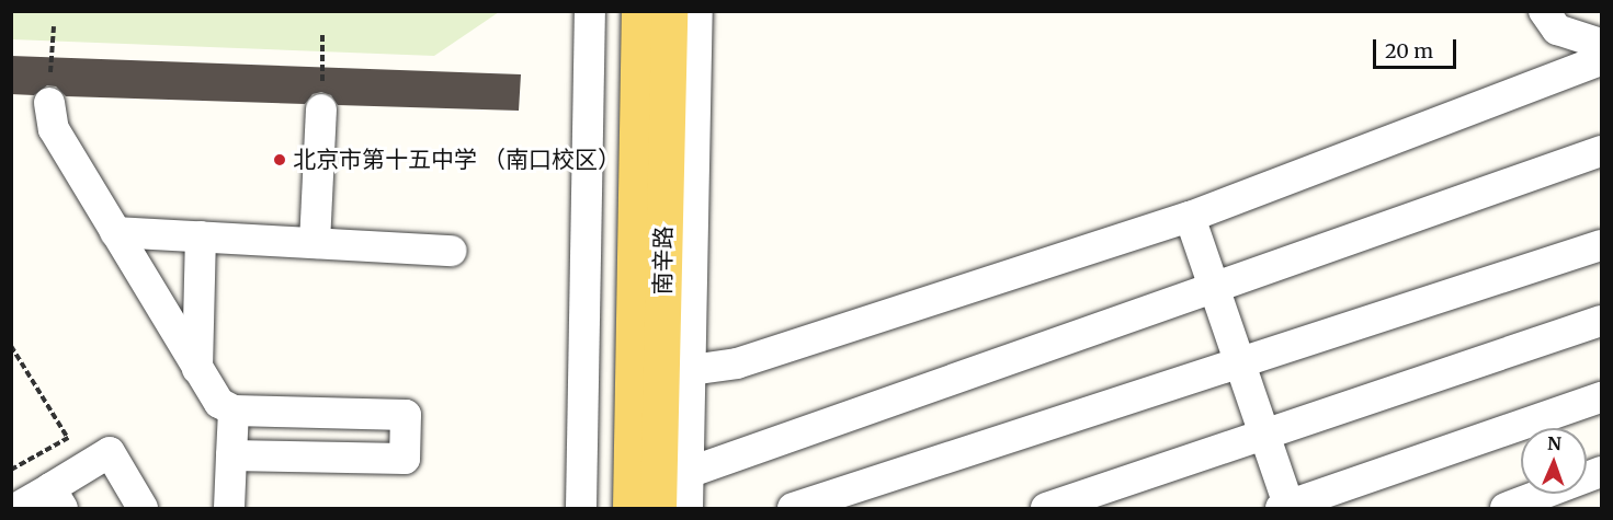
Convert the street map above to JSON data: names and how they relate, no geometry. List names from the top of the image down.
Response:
{
  "streets": {
    "main road": ["南辛路"]
  },
  "places": ["北京市第十五中学 （南口校区）"],
  "scale_bar": "20 m",
  "north": "top"
}
